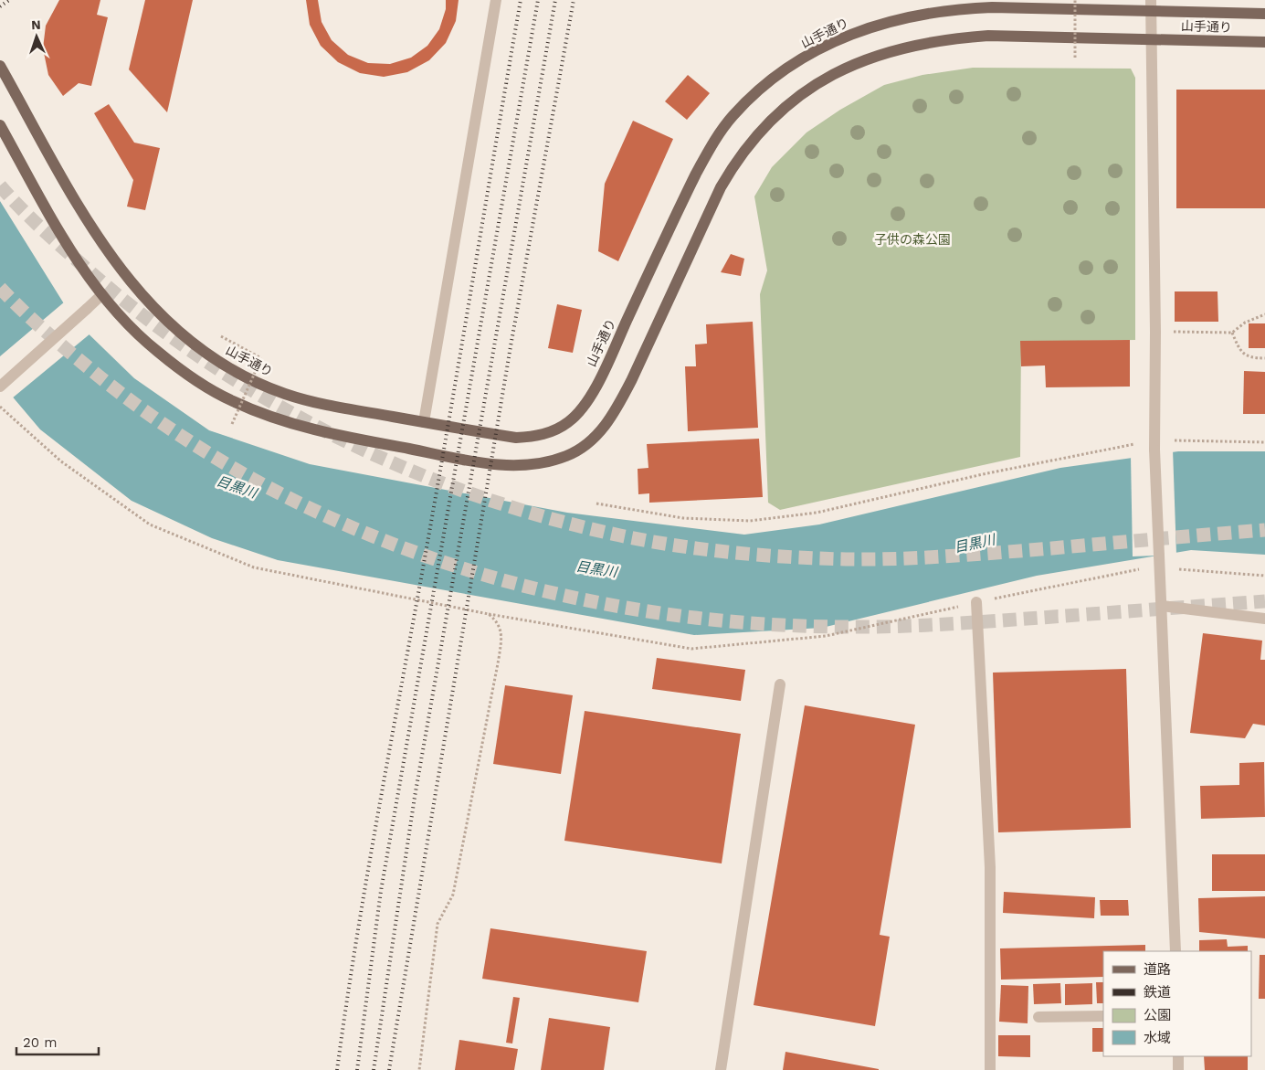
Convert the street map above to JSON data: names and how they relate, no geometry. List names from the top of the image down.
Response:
{
  "streets": {
    "main road": ["山手通り"]
  },
  "water": ["目黒川"],
  "parks": ["子供の森公園"],
  "legend": [
    "道路",
    "鉄道",
    "公園",
    "水域"
  ],
  "scale_bar": "20 m",
  "north": "top"
}
